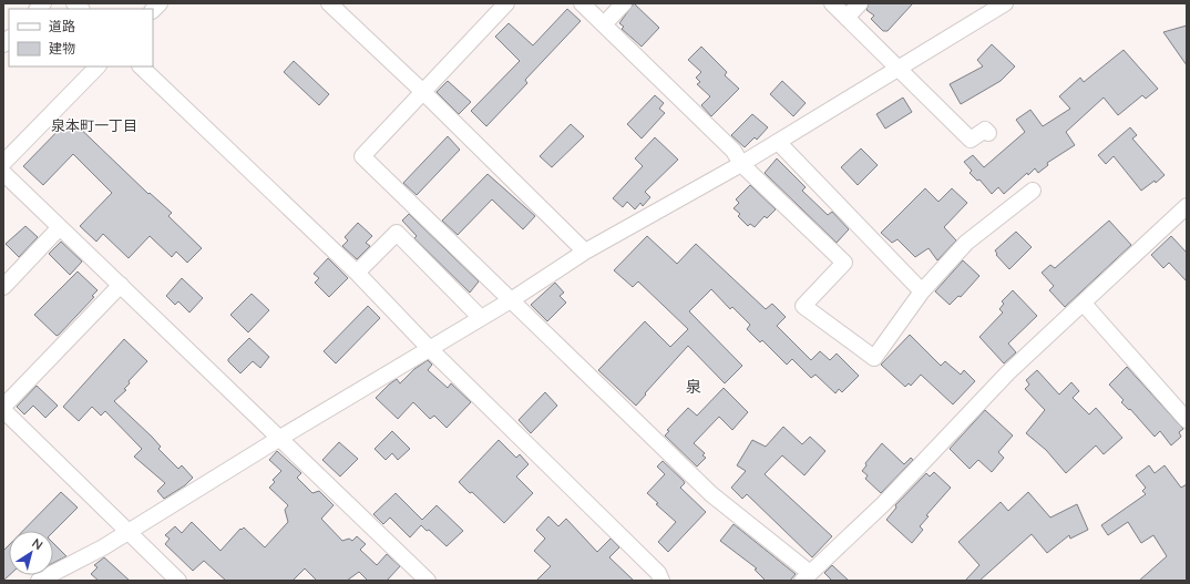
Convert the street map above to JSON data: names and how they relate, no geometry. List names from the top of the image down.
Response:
{
  "districts": ["泉本町一丁目", "泉"],
  "legend": ["道路", "建物"],
  "north": "top right"
}
